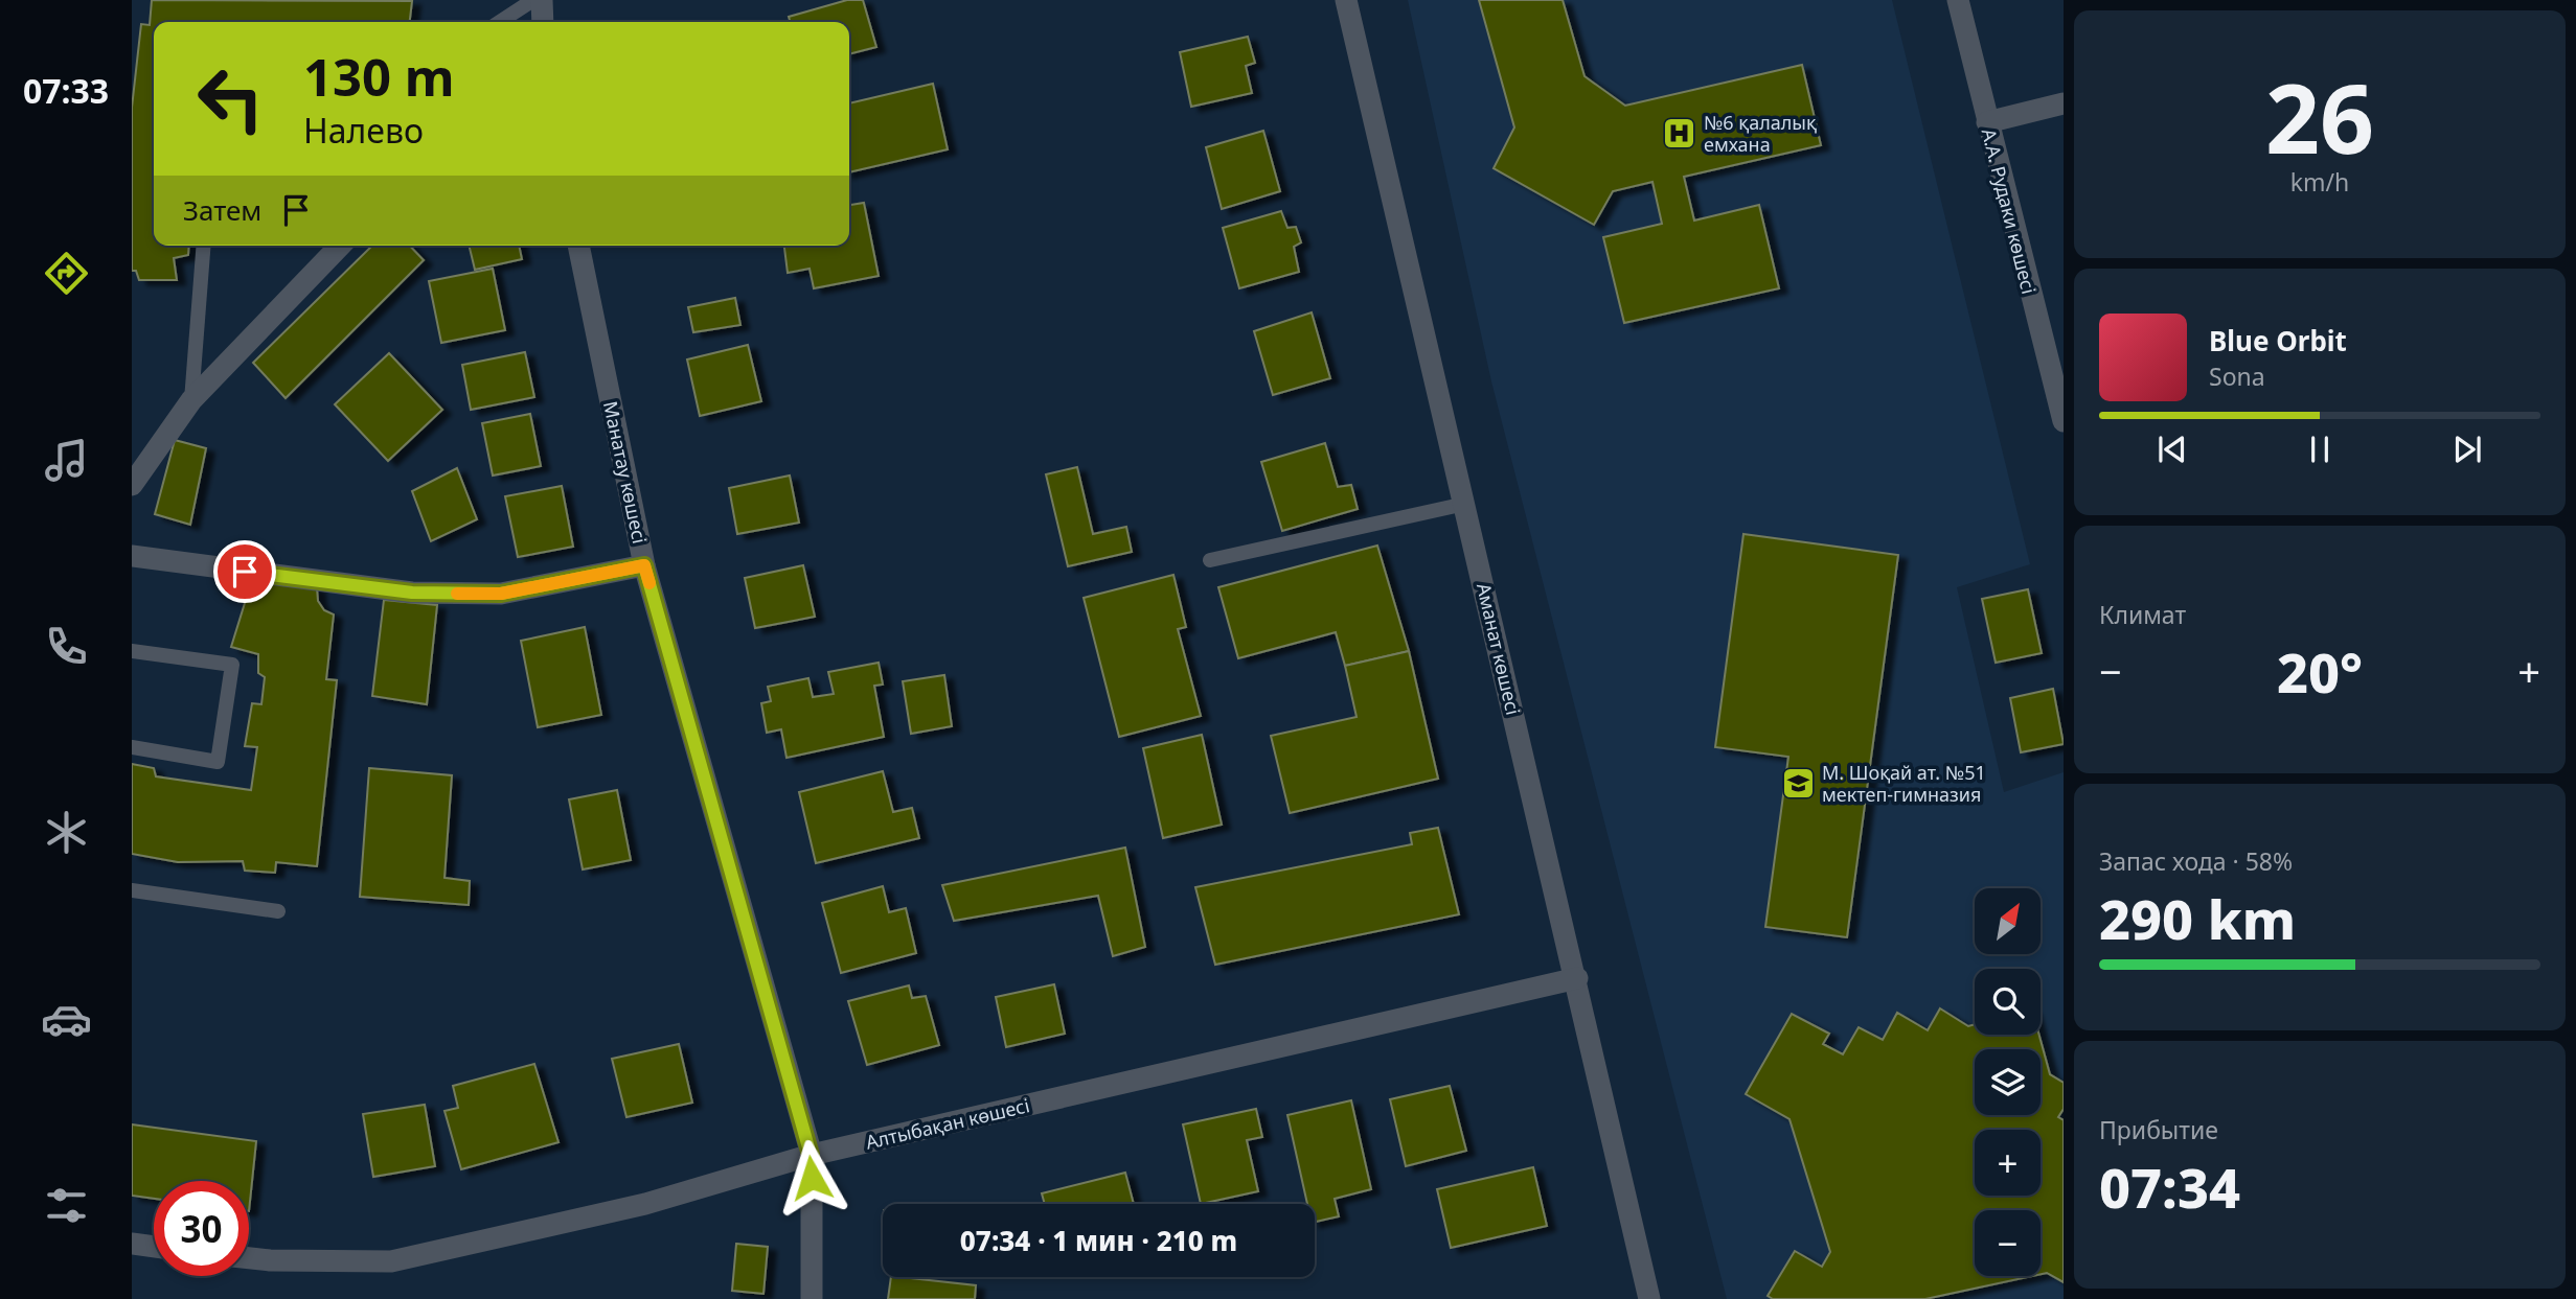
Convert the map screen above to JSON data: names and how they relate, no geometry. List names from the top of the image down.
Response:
{
  "streets": {
    "street": [
      "А.А. Рудаки көшесі",
      "Манатау көшесі",
      "Аманат көшесі",
      "Алтыбақан көшесі"
    ]
  },
  "crossings": [
    ["Манатау көшесі", "Алтыбақан көшесі"],
    ["Аманат көшесі", "Алтыбақан көшесі"]
  ],
  "places": {
    "hospital": ["№6 қалалық емхана"],
    "school or university": ["М. Шоқай ат. №51 мектеп-гимназия"]
  },
  "north": "top right",
  "page": {
    "tabs": "07:33",
    "tile": [
      ["26", "km/h"],
      "Климат",
      ["Запас хода · 58%", "290 km"],
      ["Прибытие", "07:34"]
    ],
    "turn": ["130 m", "Налево"],
    "then": "Затем",
    "song": ["Blue Orbit", "Sona"],
    "heat": ["−", "20°", "+"],
    "map_buttons": ["+", "−"],
    "limit": "30",
    "trip": "07:34 · 1 мин · 210 m"
  }
}
